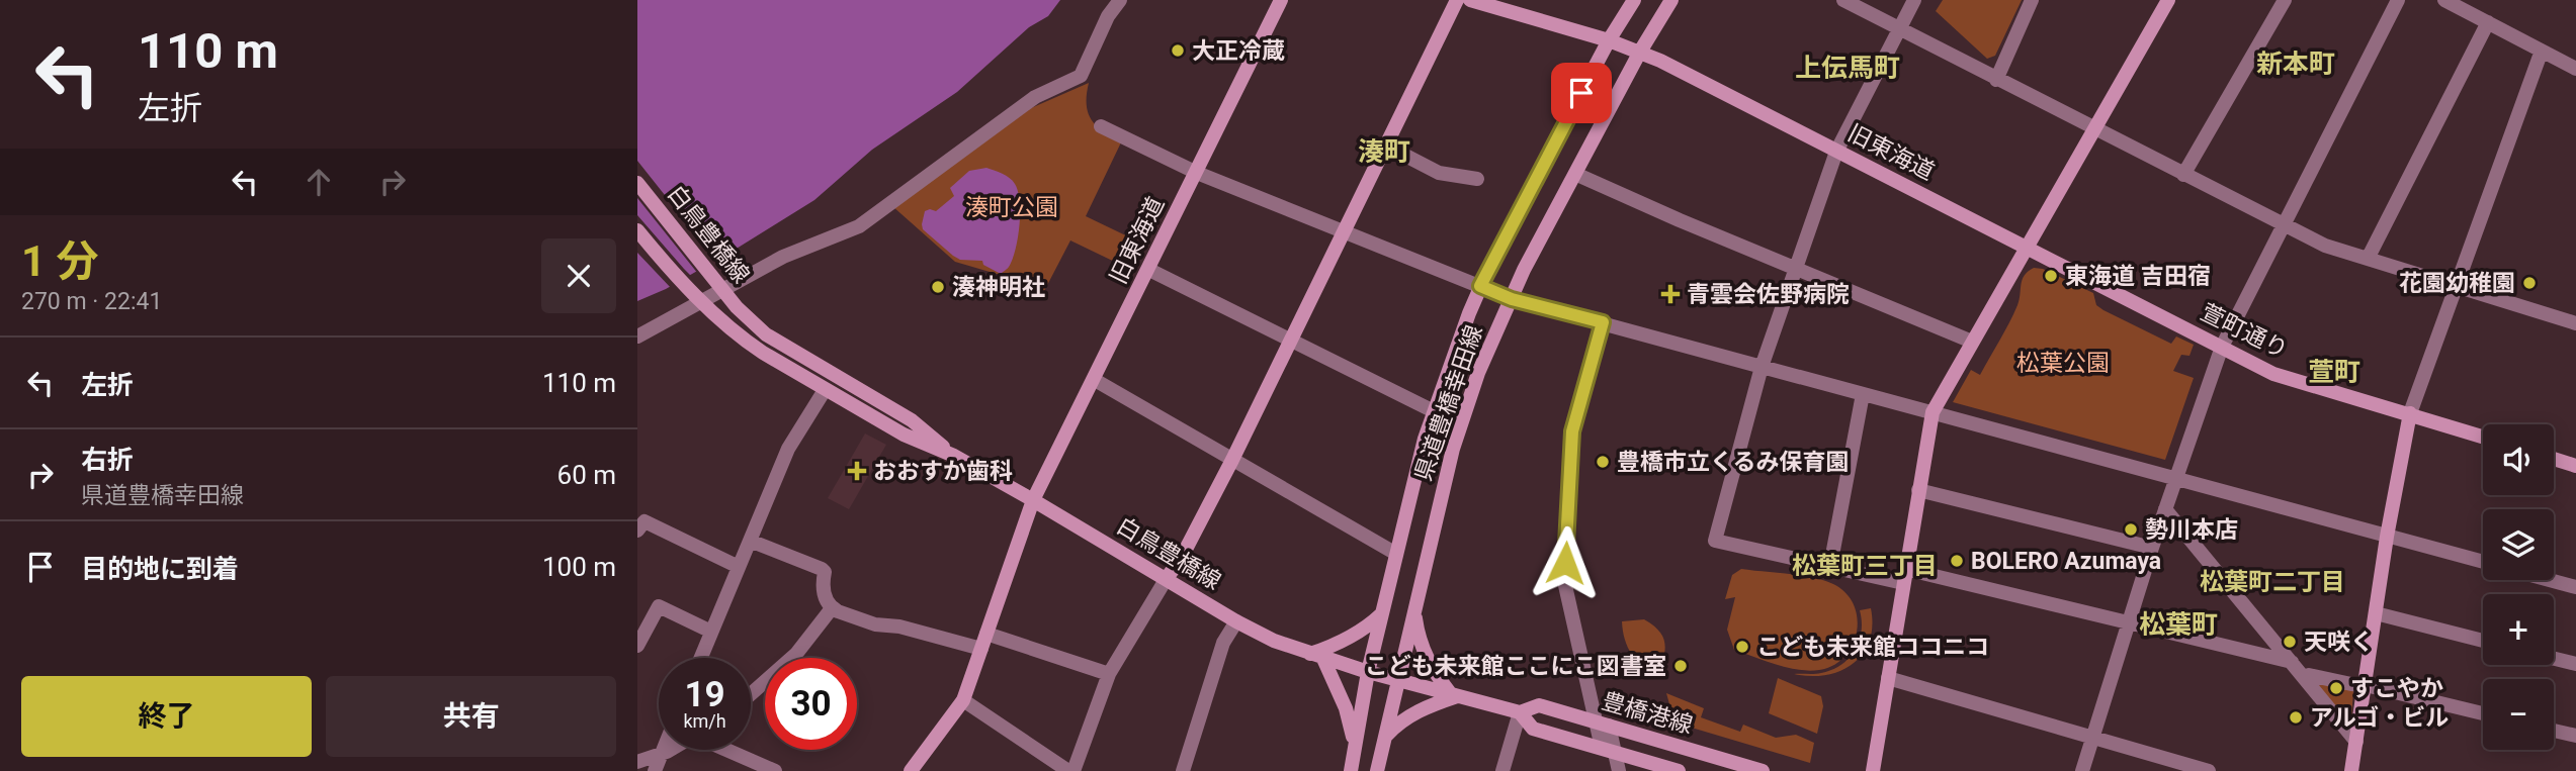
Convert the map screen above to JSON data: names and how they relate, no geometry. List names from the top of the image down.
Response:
{
  "streets": {
    "street": [
      "旧東海道",
      "白鳥豊橋線",
      "萱町通り",
      "県道豊橋幸田線",
      "豊橋港線"
    ]
  },
  "crossings": [
    ["旧東海道", "白鳥豊橋線"],
    ["旧東海道", "萱町通り"],
    ["旧東海道", "県道豊橋幸田線"],
    ["白鳥豊橋線", "県道豊橋幸田線"],
    ["白鳥豊橋線", "豊橋港線"],
    ["県道豊橋幸田線", "豊橋港線"]
  ],
  "districts": [
    "新本町",
    "上伝馬町",
    "湊町",
    "萱町",
    "松葉町三丁目",
    "松葉町二丁目",
    "松葉町"
  ],
  "parks": ["湊町公園", "松葉公園"],
  "places": {
    "other": [
      "大正冷蔵",
      "東海道 吉田宿",
      "花園幼稚園",
      "湊神明社",
      "豊橋市立くるみ保育園",
      "勢川本店",
      "BOLERO Azumaya",
      "天咲く",
      "こども未来館ココニコ",
      "こども未来館ここにこ図書室",
      "すこやか",
      "アルゴ・ビル"
    ],
    "health": ["青雲会佐野病院", "おおすか歯科"]
  },
  "page": {
    "turn": ["110 m", "左折"],
    "heading": ["1 分", "270 m · 22:41"],
    "list": [
      {
        "name": "左折",
        "value": "110 m"
      },
      {
        "name": "右折",
        "note": "県道豊橋幸田線",
        "value": "60 m"
      },
      {
        "name": "目的地に到着",
        "value": "100 m"
      }
    ],
    "map_buttons": ["+", "−"],
    "speed": "19 km/h",
    "limit": "30",
    "buttons": ["終了", "共有"]
  }
}
